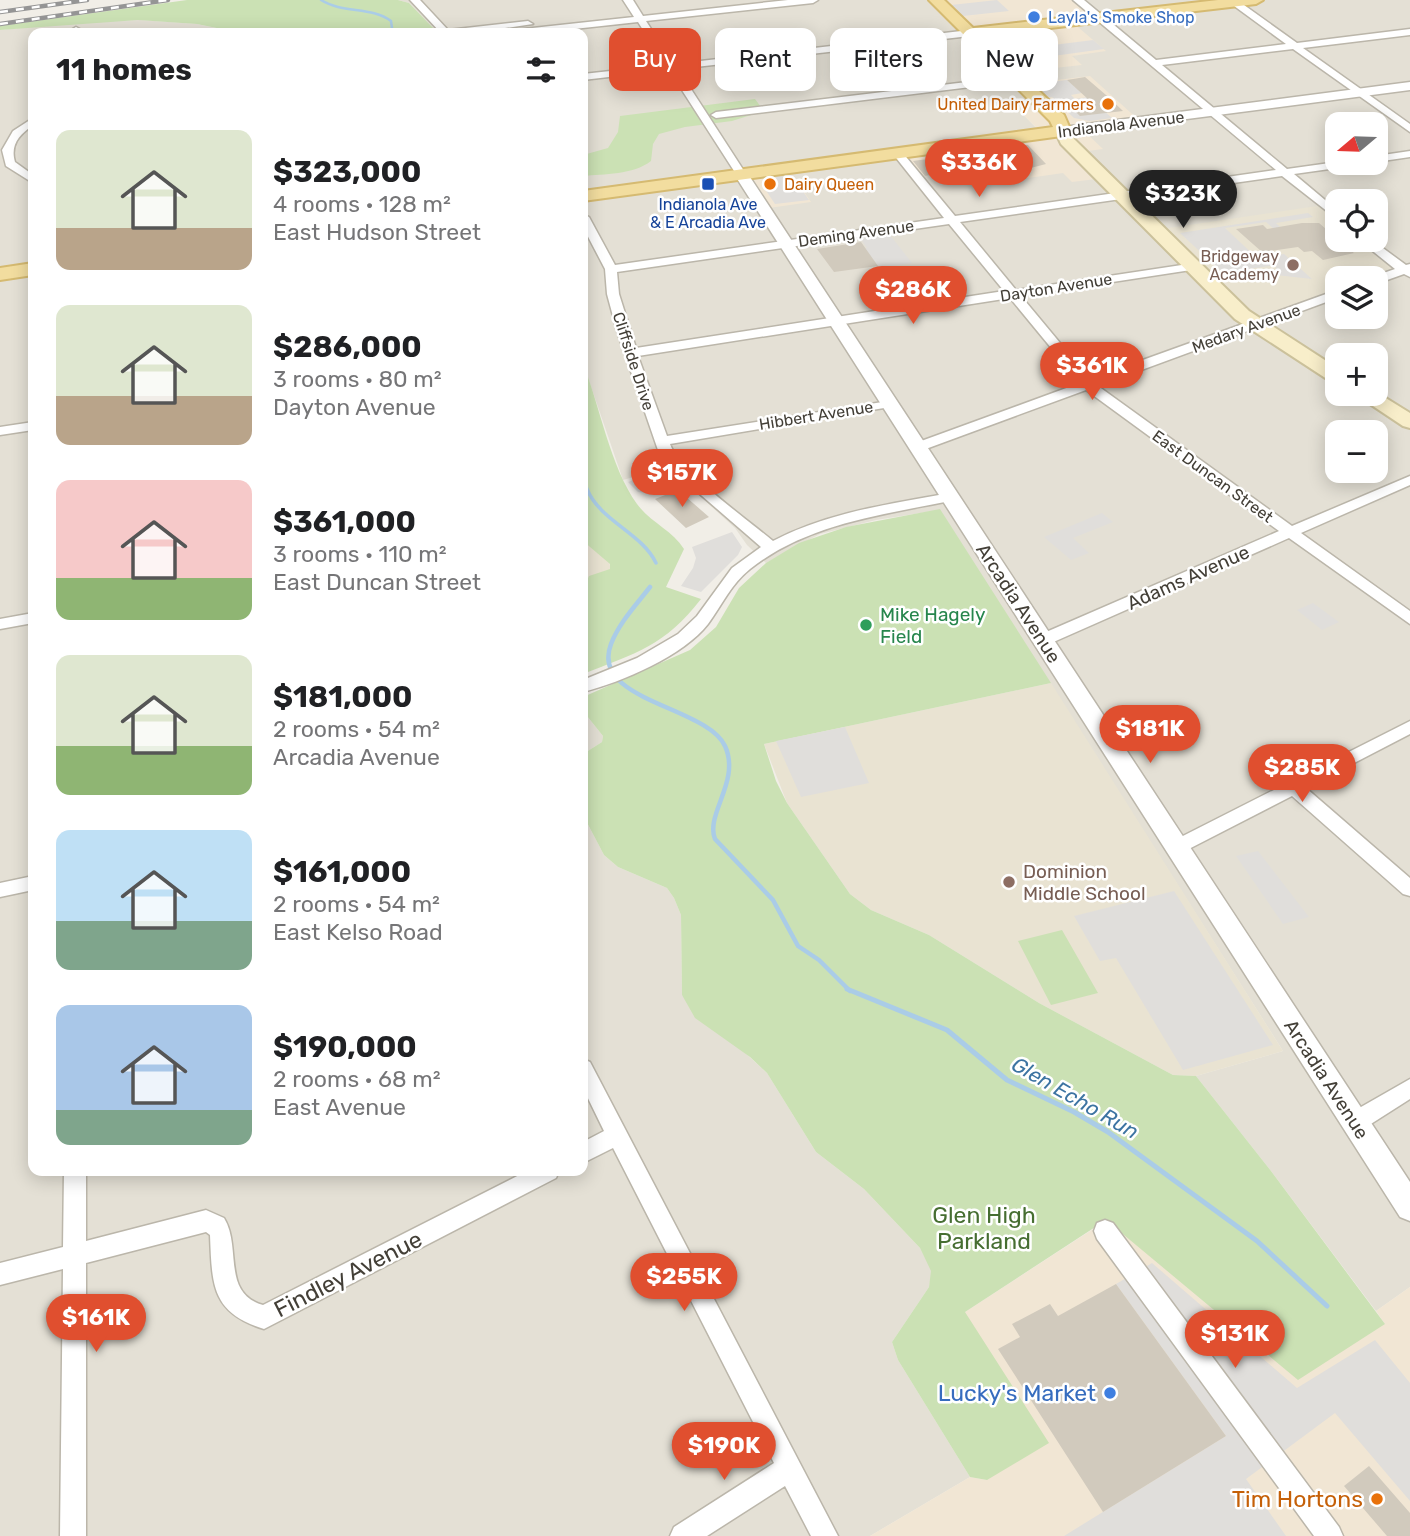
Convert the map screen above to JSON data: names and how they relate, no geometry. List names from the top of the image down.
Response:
{
  "streets": {
    "main road": ["Indianola Avenue"],
    "street": [
      "Deming Avenue",
      "Dayton Avenue",
      "Medary Avenue",
      "Cliffside Drive",
      "Hibbert Avenue",
      "East Duncan Street",
      "Adams Avenue",
      "Arcadia Avenue",
      "Findley Avenue"
    ]
  },
  "crossings": [
    ["Indianola Avenue", "East Duncan Street"],
    ["Indianola Avenue", "Arcadia Avenue"],
    ["Deming Avenue", "Cliffside Drive"],
    ["Deming Avenue", "East Duncan Street"],
    ["Deming Avenue", "Arcadia Avenue"],
    ["Dayton Avenue", "Cliffside Drive"],
    ["Dayton Avenue", "East Duncan Street"],
    ["Dayton Avenue", "Arcadia Avenue"],
    ["Medary Avenue", "East Duncan Street"],
    ["Medary Avenue", "Arcadia Avenue"],
    ["Cliffside Drive", "Hibbert Avenue"],
    ["Hibbert Avenue", "Arcadia Avenue"],
    ["East Duncan Street", "Adams Avenue"],
    ["Adams Avenue", "Arcadia Avenue"]
  ],
  "water": ["Glen Echo Run"],
  "parks": ["Glen High Parkland"],
  "places": {
    "other": [
      "Layla's Smoke Shop",
      "United Dairy Farmers",
      "Dairy Queen",
      "Bridgeway Academy",
      "Mike Hagely Field",
      "Dominion Middle School",
      "Lucky's Market",
      "Tim Hortons"
    ],
    "transit": ["Indianola Ave & E Arcadia Ave"]
  },
  "north": "left",
  "page": {
    "chip": [
      "Buy",
      "Rent",
      "Filters",
      "New"
    ],
    "heading": "11 homes",
    "map_buttons": ["+", "−"],
    "list": [
      {
        "name": "$323,000",
        "note": "4 rooms · 128 m² · East Hudson Street"
      },
      {
        "name": "$286,000",
        "note": "3 rooms · 80 m² · Dayton Avenue"
      },
      {
        "name": "$361,000",
        "note": "3 rooms · 110 m² · East Duncan Street"
      },
      {
        "name": "$181,000",
        "note": "2 rooms · 54 m² · Arcadia Avenue"
      },
      {
        "name": "$161,000",
        "note": "2 rooms · 54 m² · East Kelso Road"
      },
      {
        "name": "$190,000",
        "note": "2 rooms · 68 m² · East Avenue"
      }
    ],
    "price": [
      "$336K",
      "$323K",
      "$286K",
      "$361K",
      "$157K",
      "$181K",
      "$285K",
      "$255K",
      "$161K",
      "$131K",
      "$190K"
    ]
  }
}
